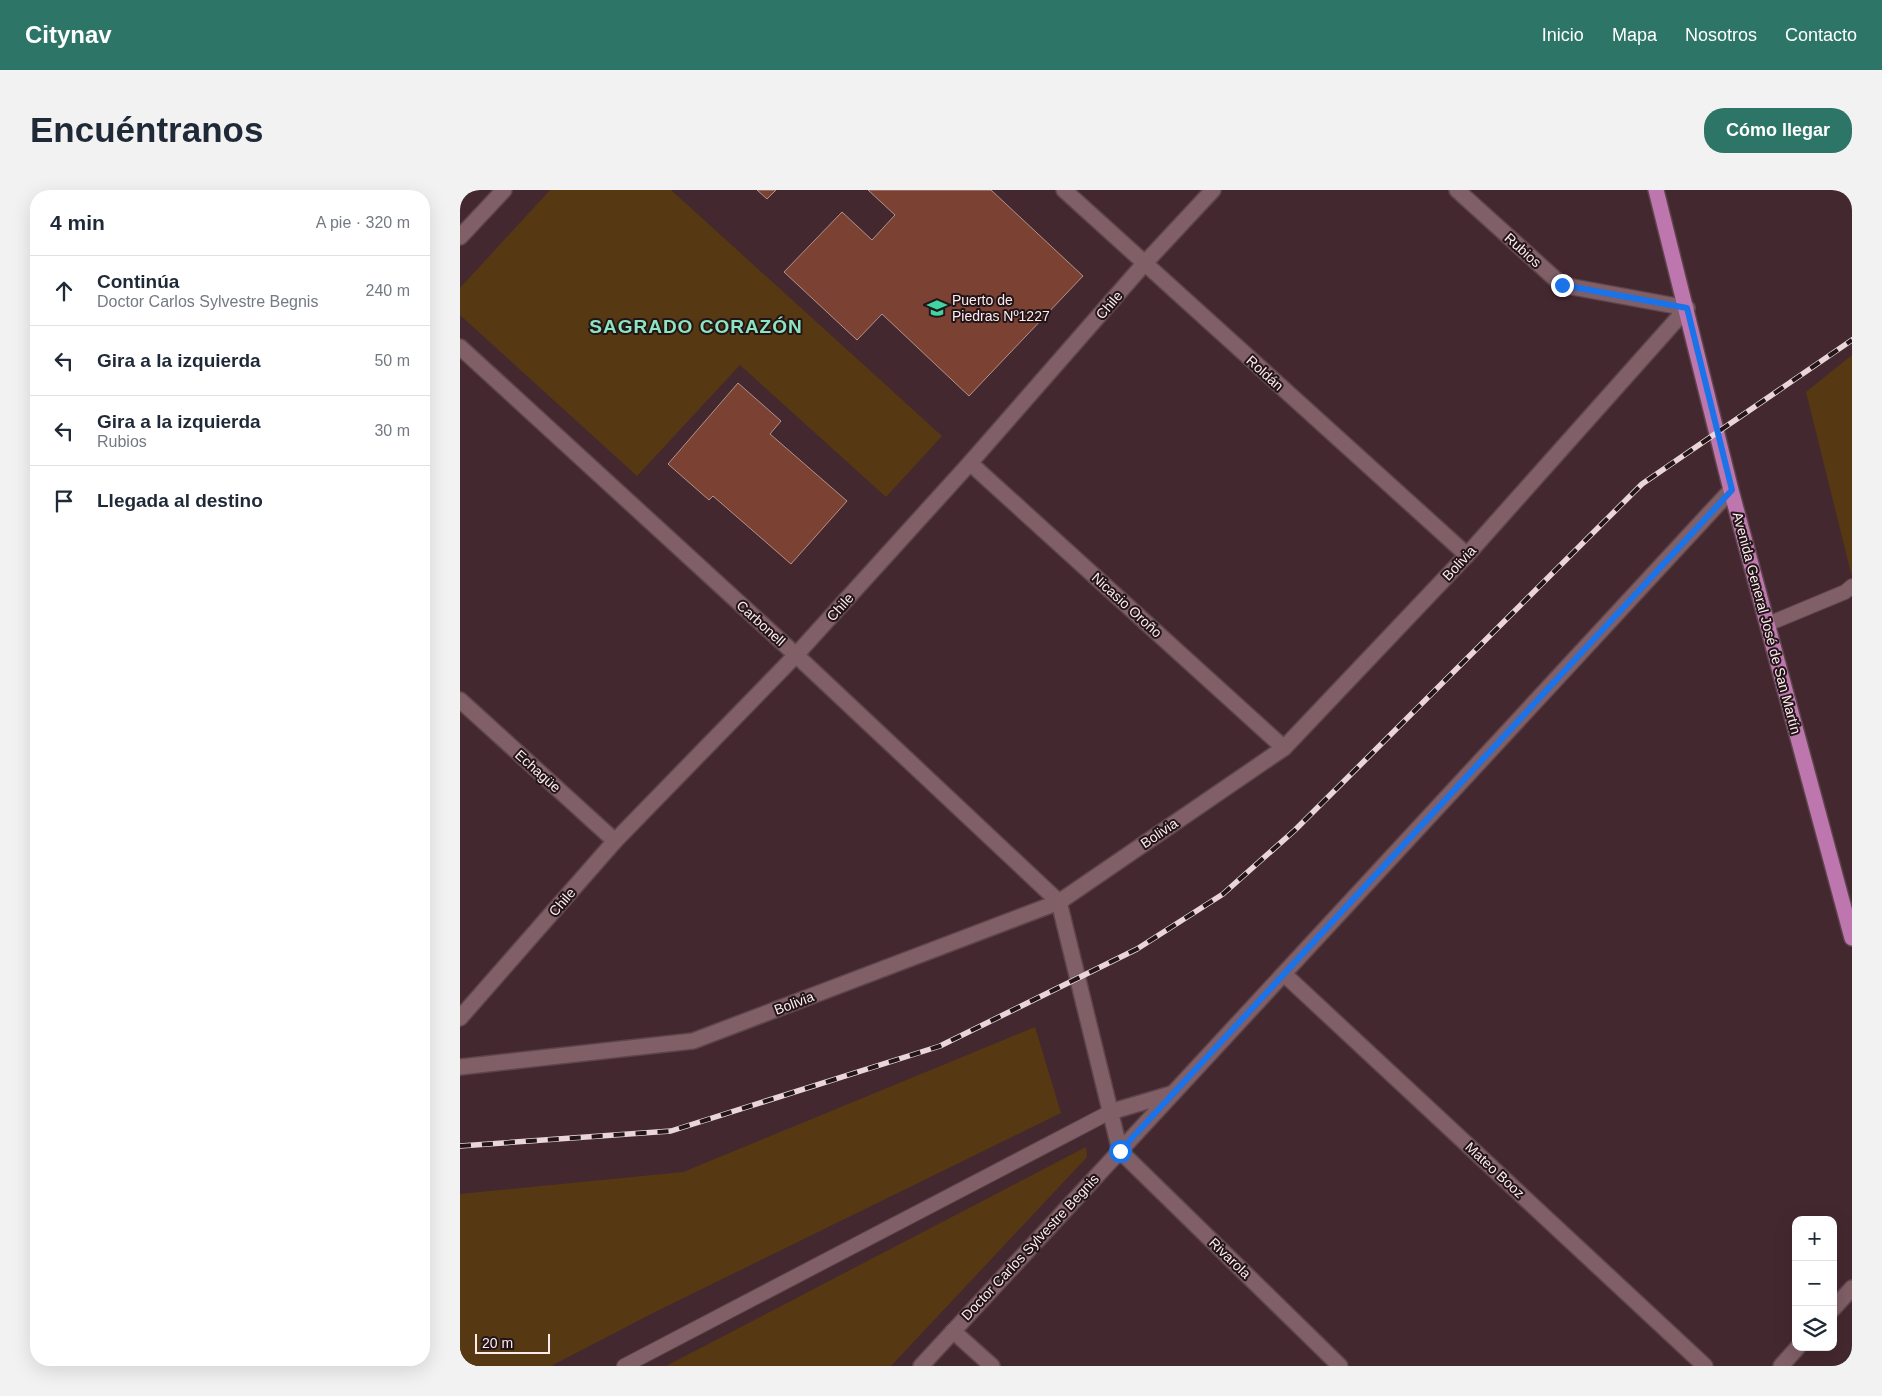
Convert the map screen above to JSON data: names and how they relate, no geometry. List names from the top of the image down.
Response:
{
  "streets": {
    "main road": ["Avenida General José de San Martín"],
    "street": [
      "Rubios",
      "Chile",
      "Roldán",
      "Bolivia",
      "Nicasio Oroño",
      "Carbonell",
      "Echagüe",
      "Mateo Booz",
      "Doctor Carlos Sylvestre Begnis",
      "Rivarola"
    ]
  },
  "crossings": [
    ["Rubios", "Bolivia"],
    ["Rubios", "Avenida General José de San Martín"],
    ["Chile", "Roldán"],
    ["Chile", "Nicasio Oroño"],
    ["Chile", "Carbonell"],
    ["Chile", "Echagüe"],
    ["Roldán", "Bolivia"],
    ["Bolivia", "Nicasio Oroño"],
    ["Bolivia", "Carbonell"],
    ["Bolivia", "Avenida General José de San Martín"],
    ["Avenida General José de San Martín", "Doctor Carlos Sylvestre Begnis"],
    ["Mateo Booz", "Doctor Carlos Sylvestre Begnis"],
    ["Doctor Carlos Sylvestre Begnis", "Rivarola"]
  ],
  "districts": ["SAGRADO CORAZÓN"],
  "places": {
    "school or university": ["Puerto de Piedras Nº1227"]
  },
  "scale_bar": "20 m",
  "page": {
    "header": "Citynav",
    "nav": [
      "Inicio",
      "Mapa",
      "Nosotros",
      "Contacto"
    ],
    "buttons": "Cómo llegar",
    "title": "Encuéntranos",
    "heading": ["4 min", "A pie · 320 m"],
    "list": [
      ["Continúa", "Doctor Carlos Sylvestre Begnis", "240 m"],
      ["Gira a la izquierda", "50 m"],
      ["Gira a la izquierda", "Rubios", "30 m"],
      "Llegada al destino"
    ],
    "map_buttons": ["+", "−"],
    "scale": "20 m"
  }
}
